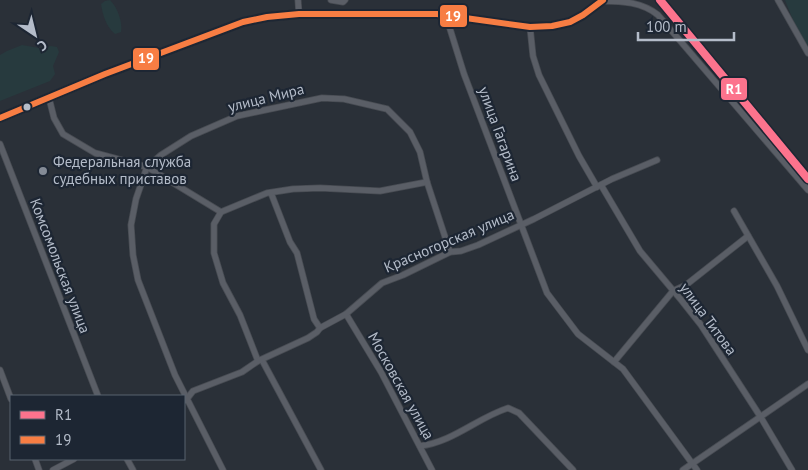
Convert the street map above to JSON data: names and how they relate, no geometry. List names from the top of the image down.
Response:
{
  "streets": {
    "street": [
      "улица Мира",
      "улица Гагарина",
      "Красногорская улица",
      "Комсомольская улица",
      "улица Титова",
      "Московская улица"
    ]
  },
  "crossings": [
    ["улица Мира", "Красногорская улица"],
    ["улица Гагарина", "Красногорская улица"],
    ["Красногорская улица", "улица Титова"],
    ["Красногорская улица", "Московская улица"]
  ],
  "places": ["Федеральная служба судебных приставов"],
  "lines": ["transit line R1", "transit line 19"],
  "legend": ["R1", "19"],
  "scale_bar": "100 m",
  "north": "bottom right"
}
